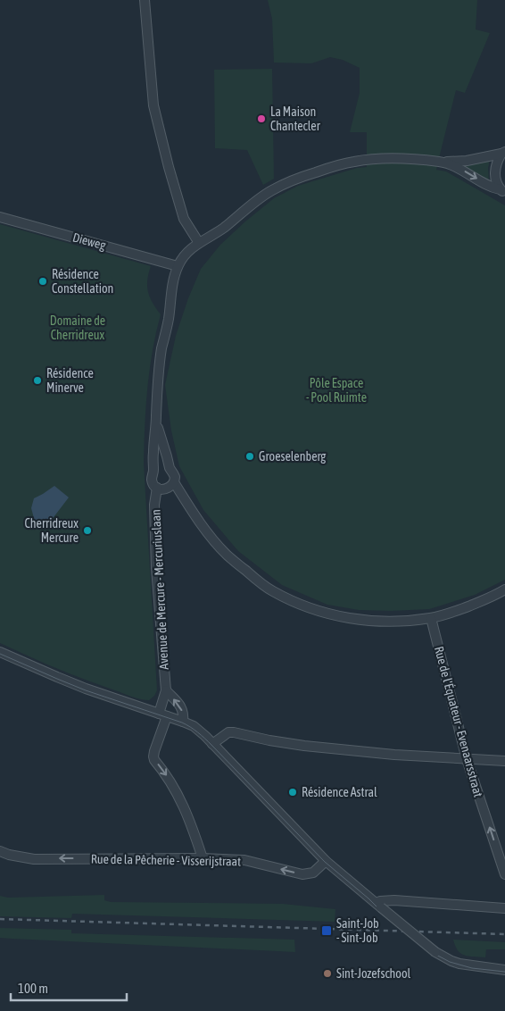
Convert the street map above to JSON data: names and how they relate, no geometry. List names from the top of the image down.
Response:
{
  "streets": {
    "street": [
      "Dieweg",
      "Avenue de Mercure - Mercuriuslaan",
      "Rue de l'Équateur - Evenaarsstraat",
      "Rue de la Pêcherie - Visserijstraat"
    ]
  },
  "crossings": [
    ["Avenue de Mercure - Mercuriuslaan", "Rue de la Pêcherie - Visserijstraat"]
  ],
  "one_way": ["Avenue de Mercure - Mercuriuslaan", "Rue de l'Équateur - Evenaarsstraat", "Rue de la Pêcherie - Visserijstraat"],
  "parks": ["Domaine de Cherridreux", "Pôle Espace - Pool Ruimte"],
  "places": {
    "other": [
      "La Maison Chantecler",
      "Résidence Constellation",
      "Résidence Minerve",
      "Groeselenberg",
      "Cherridreux Mercure",
      "Résidence Astral",
      "Sint-Jozefschool"
    ],
    "transit": ["Saint-Job - Sint-Job"]
  },
  "scale_bar": "100 m"
}
